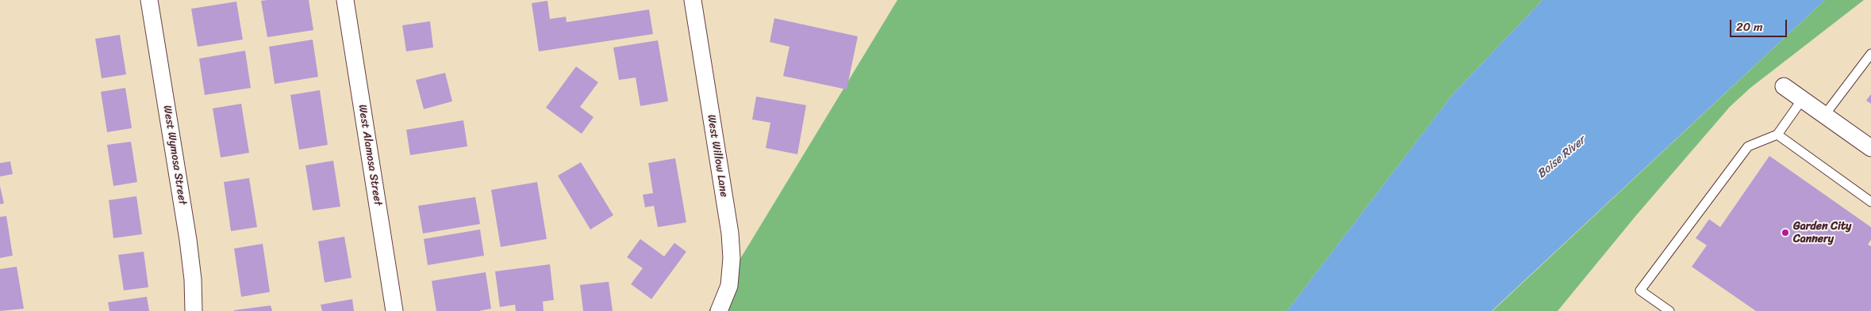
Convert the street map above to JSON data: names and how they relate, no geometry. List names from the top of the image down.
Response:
{
  "streets": {
    "street": ["West Wymosa Street", "West Alamosa Street", "West Willow Lane"]
  },
  "water": ["Boise River"],
  "places": ["Garden City Cannery"],
  "scale_bar": "20 m"
}
